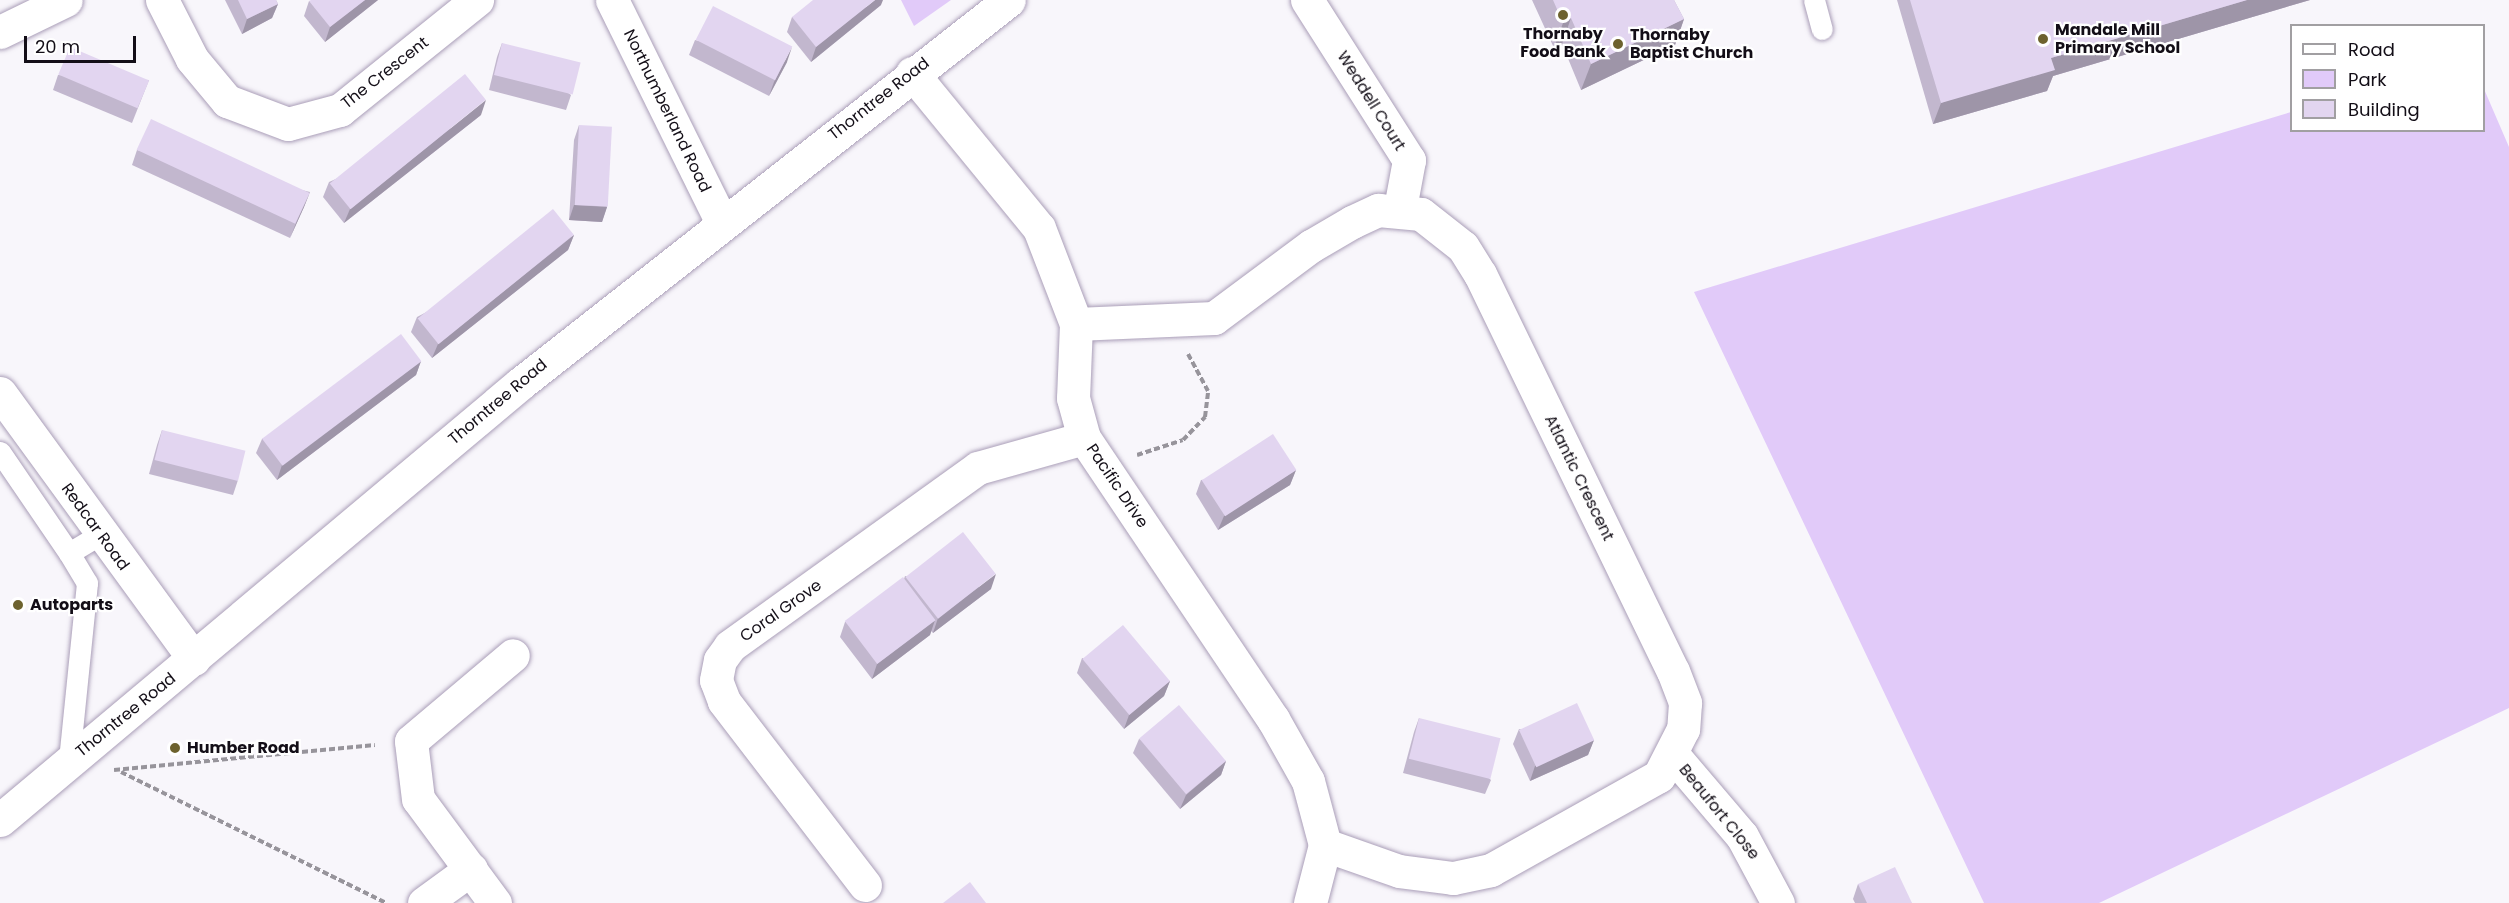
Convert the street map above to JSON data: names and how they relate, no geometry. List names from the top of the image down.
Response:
{
  "streets": {
    "street": [
      "The Crescent",
      "Thorntree Road",
      "Weddell Court",
      "Northumberland Road",
      "Atlantic Crescent",
      "Pacific Drive",
      "Redcar Road",
      "Coral Grove",
      "Beaufort Close"
    ]
  },
  "crossings": [
    ["Thorntree Road", "Northumberland Road"],
    ["Thorntree Road", "Pacific Drive"],
    ["Thorntree Road", "Redcar Road"],
    ["Weddell Court", "Atlantic Crescent"],
    ["Atlantic Crescent", "Pacific Drive"],
    ["Atlantic Crescent", "Beaufort Close"],
    ["Pacific Drive", "Coral Grove"]
  ],
  "places": [
    "Thornaby Food Bank",
    "Mandale Mill Primary School",
    "Thornaby Baptist Church",
    "Autoparts",
    "Humber Road"
  ],
  "legend": ["Road", "Park", "Building"],
  "scale_bar": "20 m"
}
